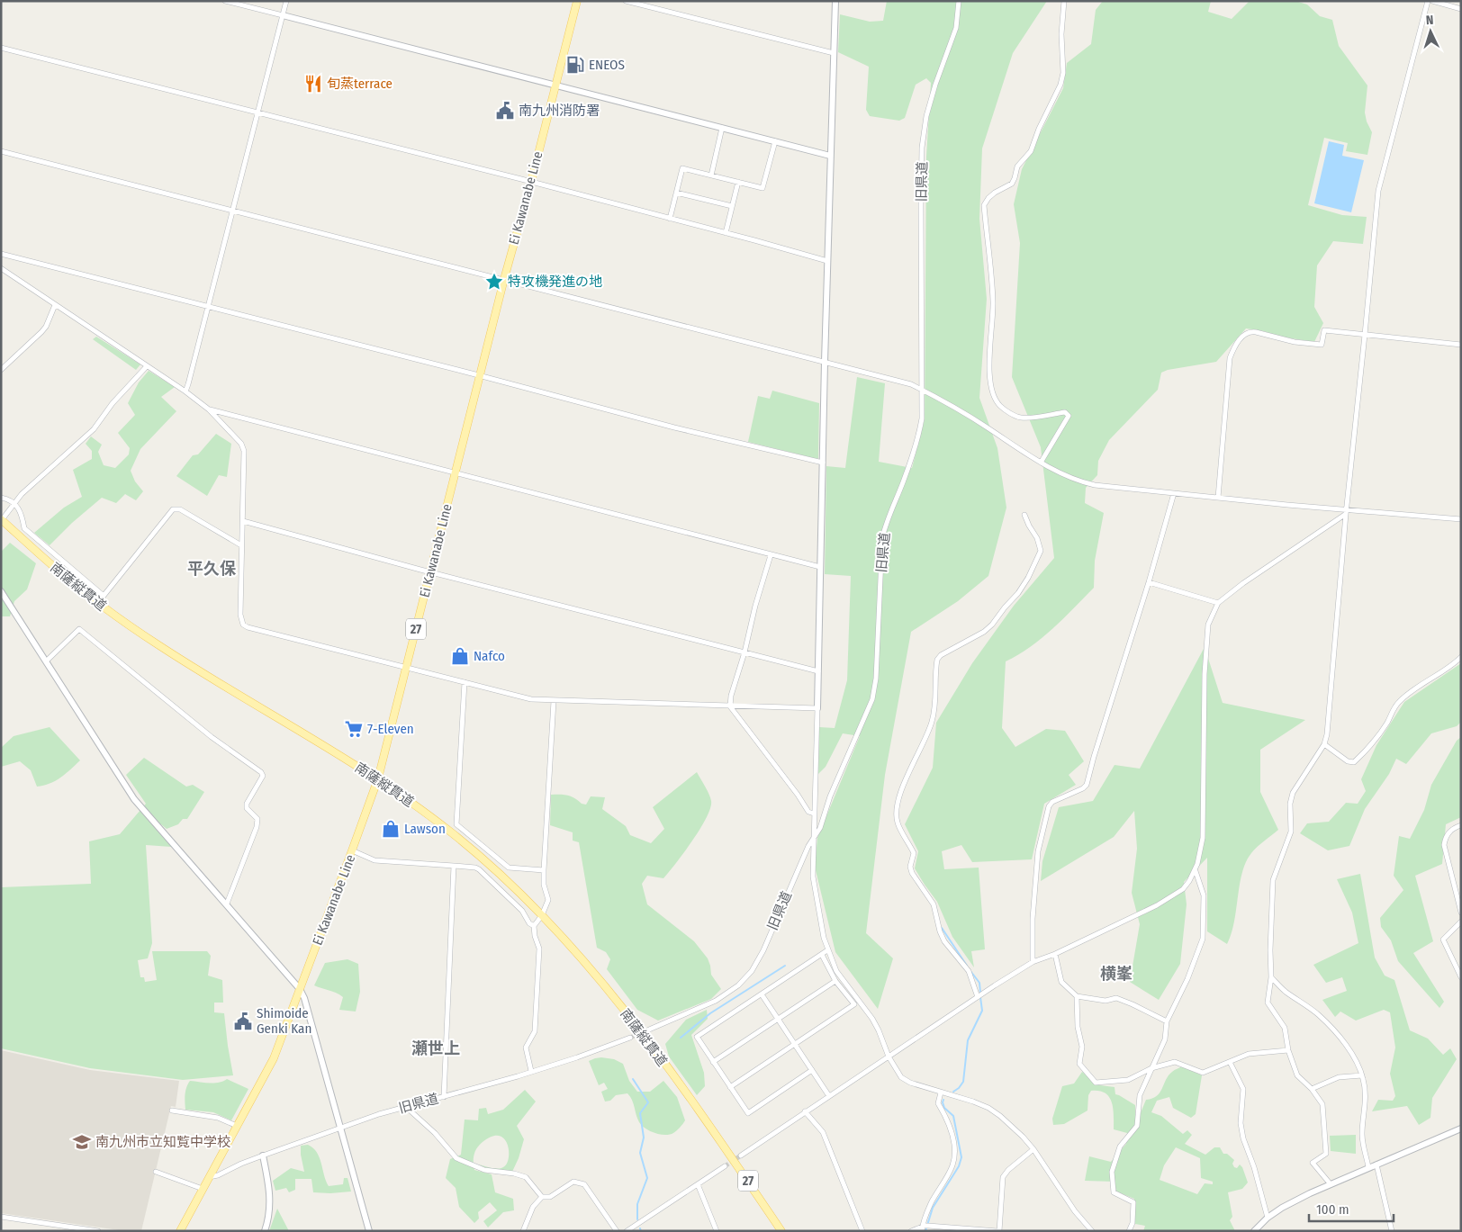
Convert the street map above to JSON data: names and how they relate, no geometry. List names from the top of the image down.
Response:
{
  "streets": {
    "main road": ["Ei Kawanabe Line", "南薩縦貫道", "27"],
    "street": ["旧県道"]
  },
  "crossings": [
    ["旧県道", "Ei Kawanabe Line"],
    ["Ei Kawanabe Line", "南薩縦貫道"]
  ],
  "districts": ["平久保", "横峯", "瀬世上"],
  "places": {
    "fuel station": ["ENEOS"],
    "restaurant": ["旬蒸terrace"],
    "public building": ["南九州消防署", "Shimoide Genki Kan"],
    "place": ["特攻機発進の地"],
    "shop": ["Nafco", "Lawson"],
    "supermarket": ["7-Eleven"],
    "school or university": ["南九州市立知覧中学校"]
  },
  "scale_bar": "100 m",
  "north": "top"
}
